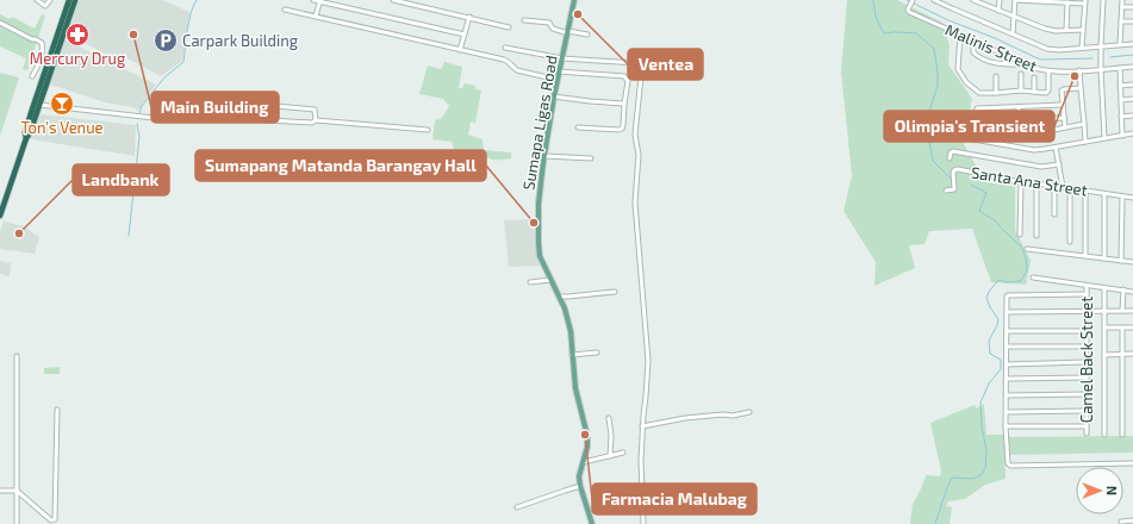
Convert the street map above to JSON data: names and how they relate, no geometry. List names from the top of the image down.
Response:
{
  "streets": {
    "main road": ["Sumapa Ligas Road"],
    "street": ["Malinis Street", "Santa Ana Street", "Camel Back Street"]
  },
  "places": {
    "other": [
      "Ventea",
      "Main Building",
      "Olimpia's Transient",
      "Sumapang Matanda Barangay Hall",
      "Landbank",
      "Farmacia Malubag"
    ],
    "pharmacy": ["Mercury Drug"],
    "parking": ["Carpark Building"],
    "bar": ["Ton's Venue"]
  },
  "north": "right"
}
